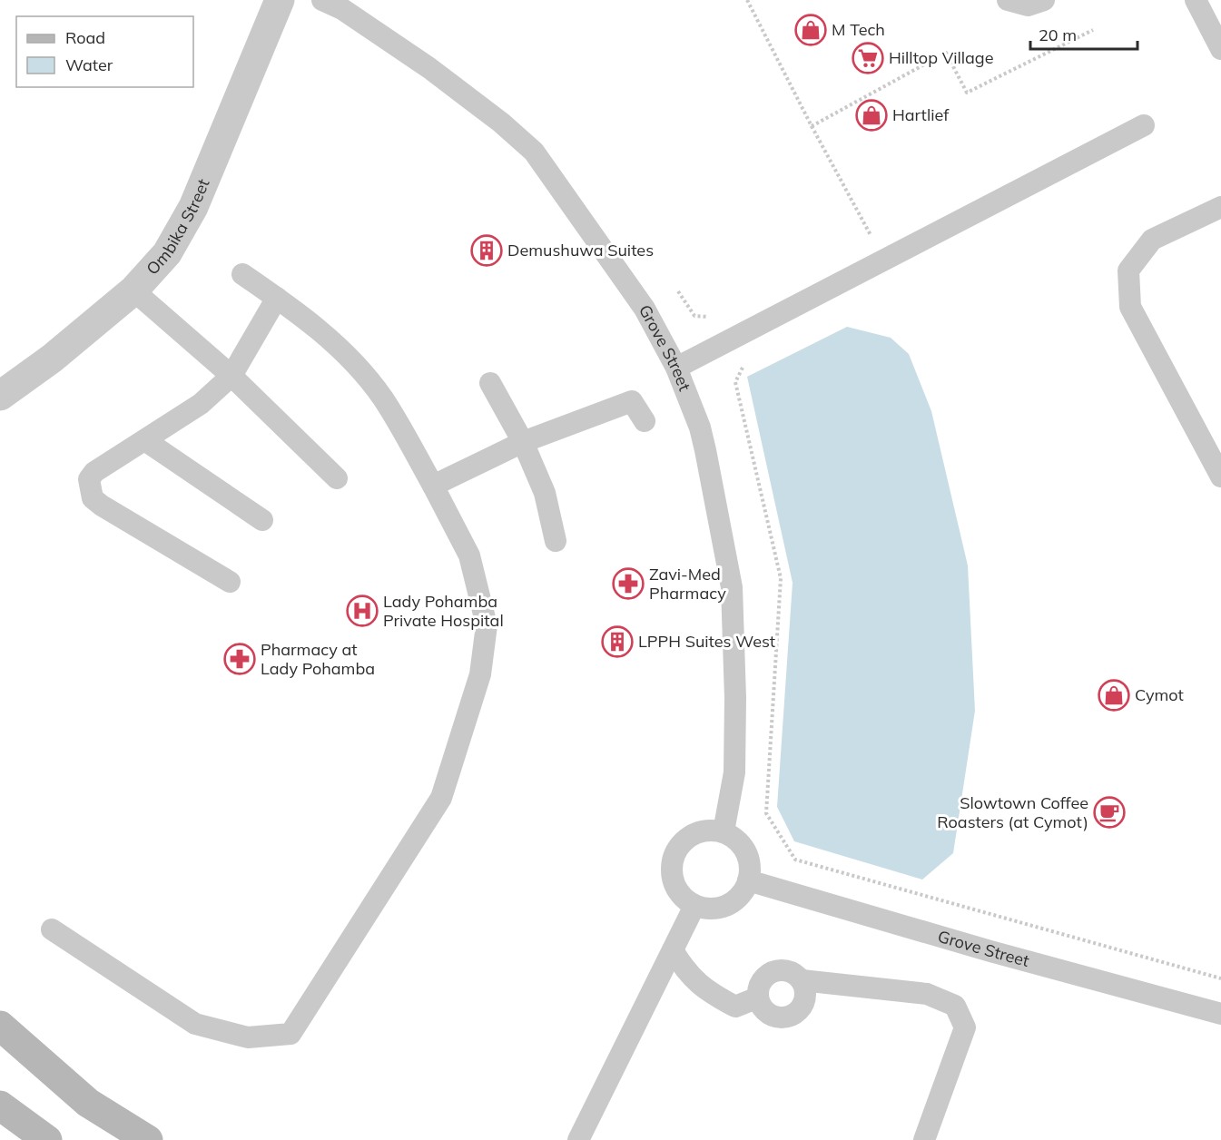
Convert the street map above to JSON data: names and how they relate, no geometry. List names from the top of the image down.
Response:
{
  "streets": {
    "street": ["Ombika Street"],
    "lane": ["Grove Street"]
  },
  "places": {
    "shop": ["M Tech", "Hartlief", "Cymot"],
    "supermarket": ["Hilltop Village"],
    "building": ["Demushuwa Suites", "LPPH Suites West"],
    "pharmacy": ["Zavi-Med Pharmacy", "Pharmacy at Lady Pohamba"],
    "hospital": ["Lady Pohamba Private Hospital"],
    "cafe": ["Slowtown Coffee Roasters (at Cymot)"]
  },
  "legend": ["Road", "Water"],
  "scale_bar": "20 m"
}
